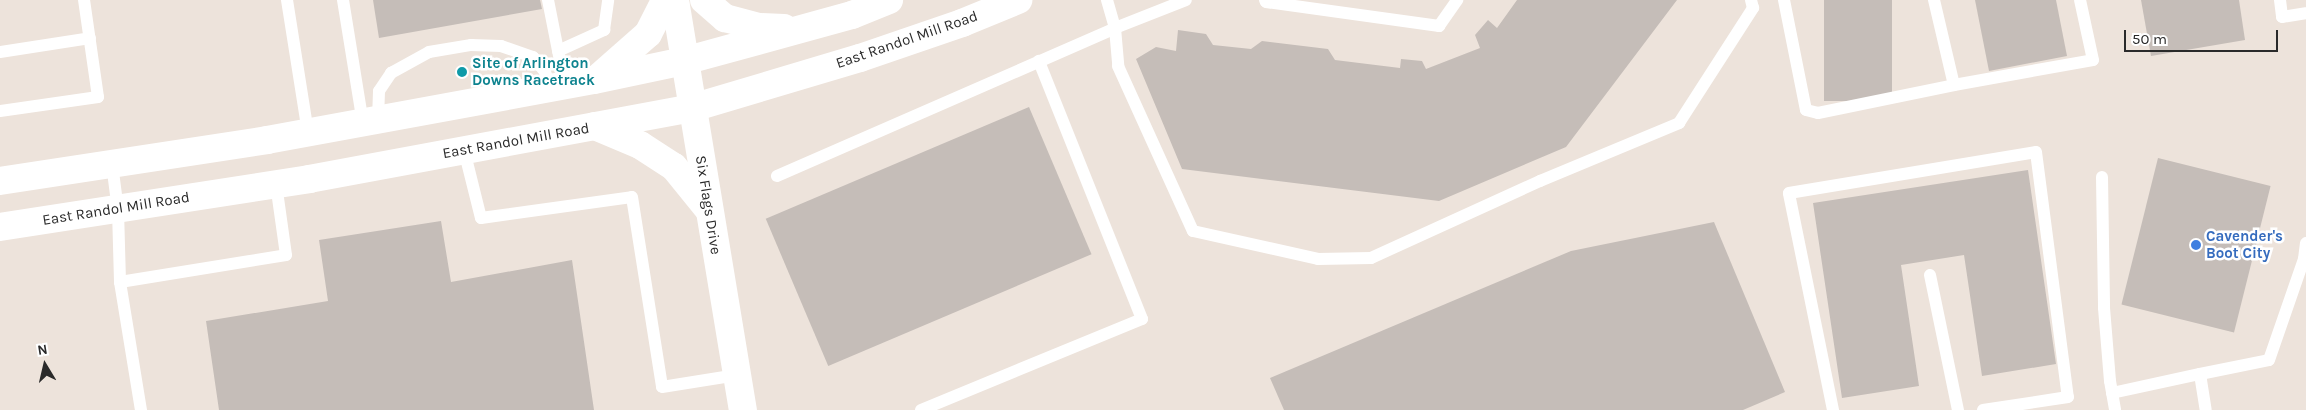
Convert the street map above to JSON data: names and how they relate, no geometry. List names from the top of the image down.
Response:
{
  "streets": {
    "main road": ["East Randol Mill Road", "Six Flags Drive"]
  },
  "crossings": [
    ["East Randol Mill Road", "Six Flags Drive"]
  ],
  "places": ["Site of Arlington Downs Racetrack", "Cavender's Boot City"],
  "scale_bar": "50 m",
  "north": "top"
}
